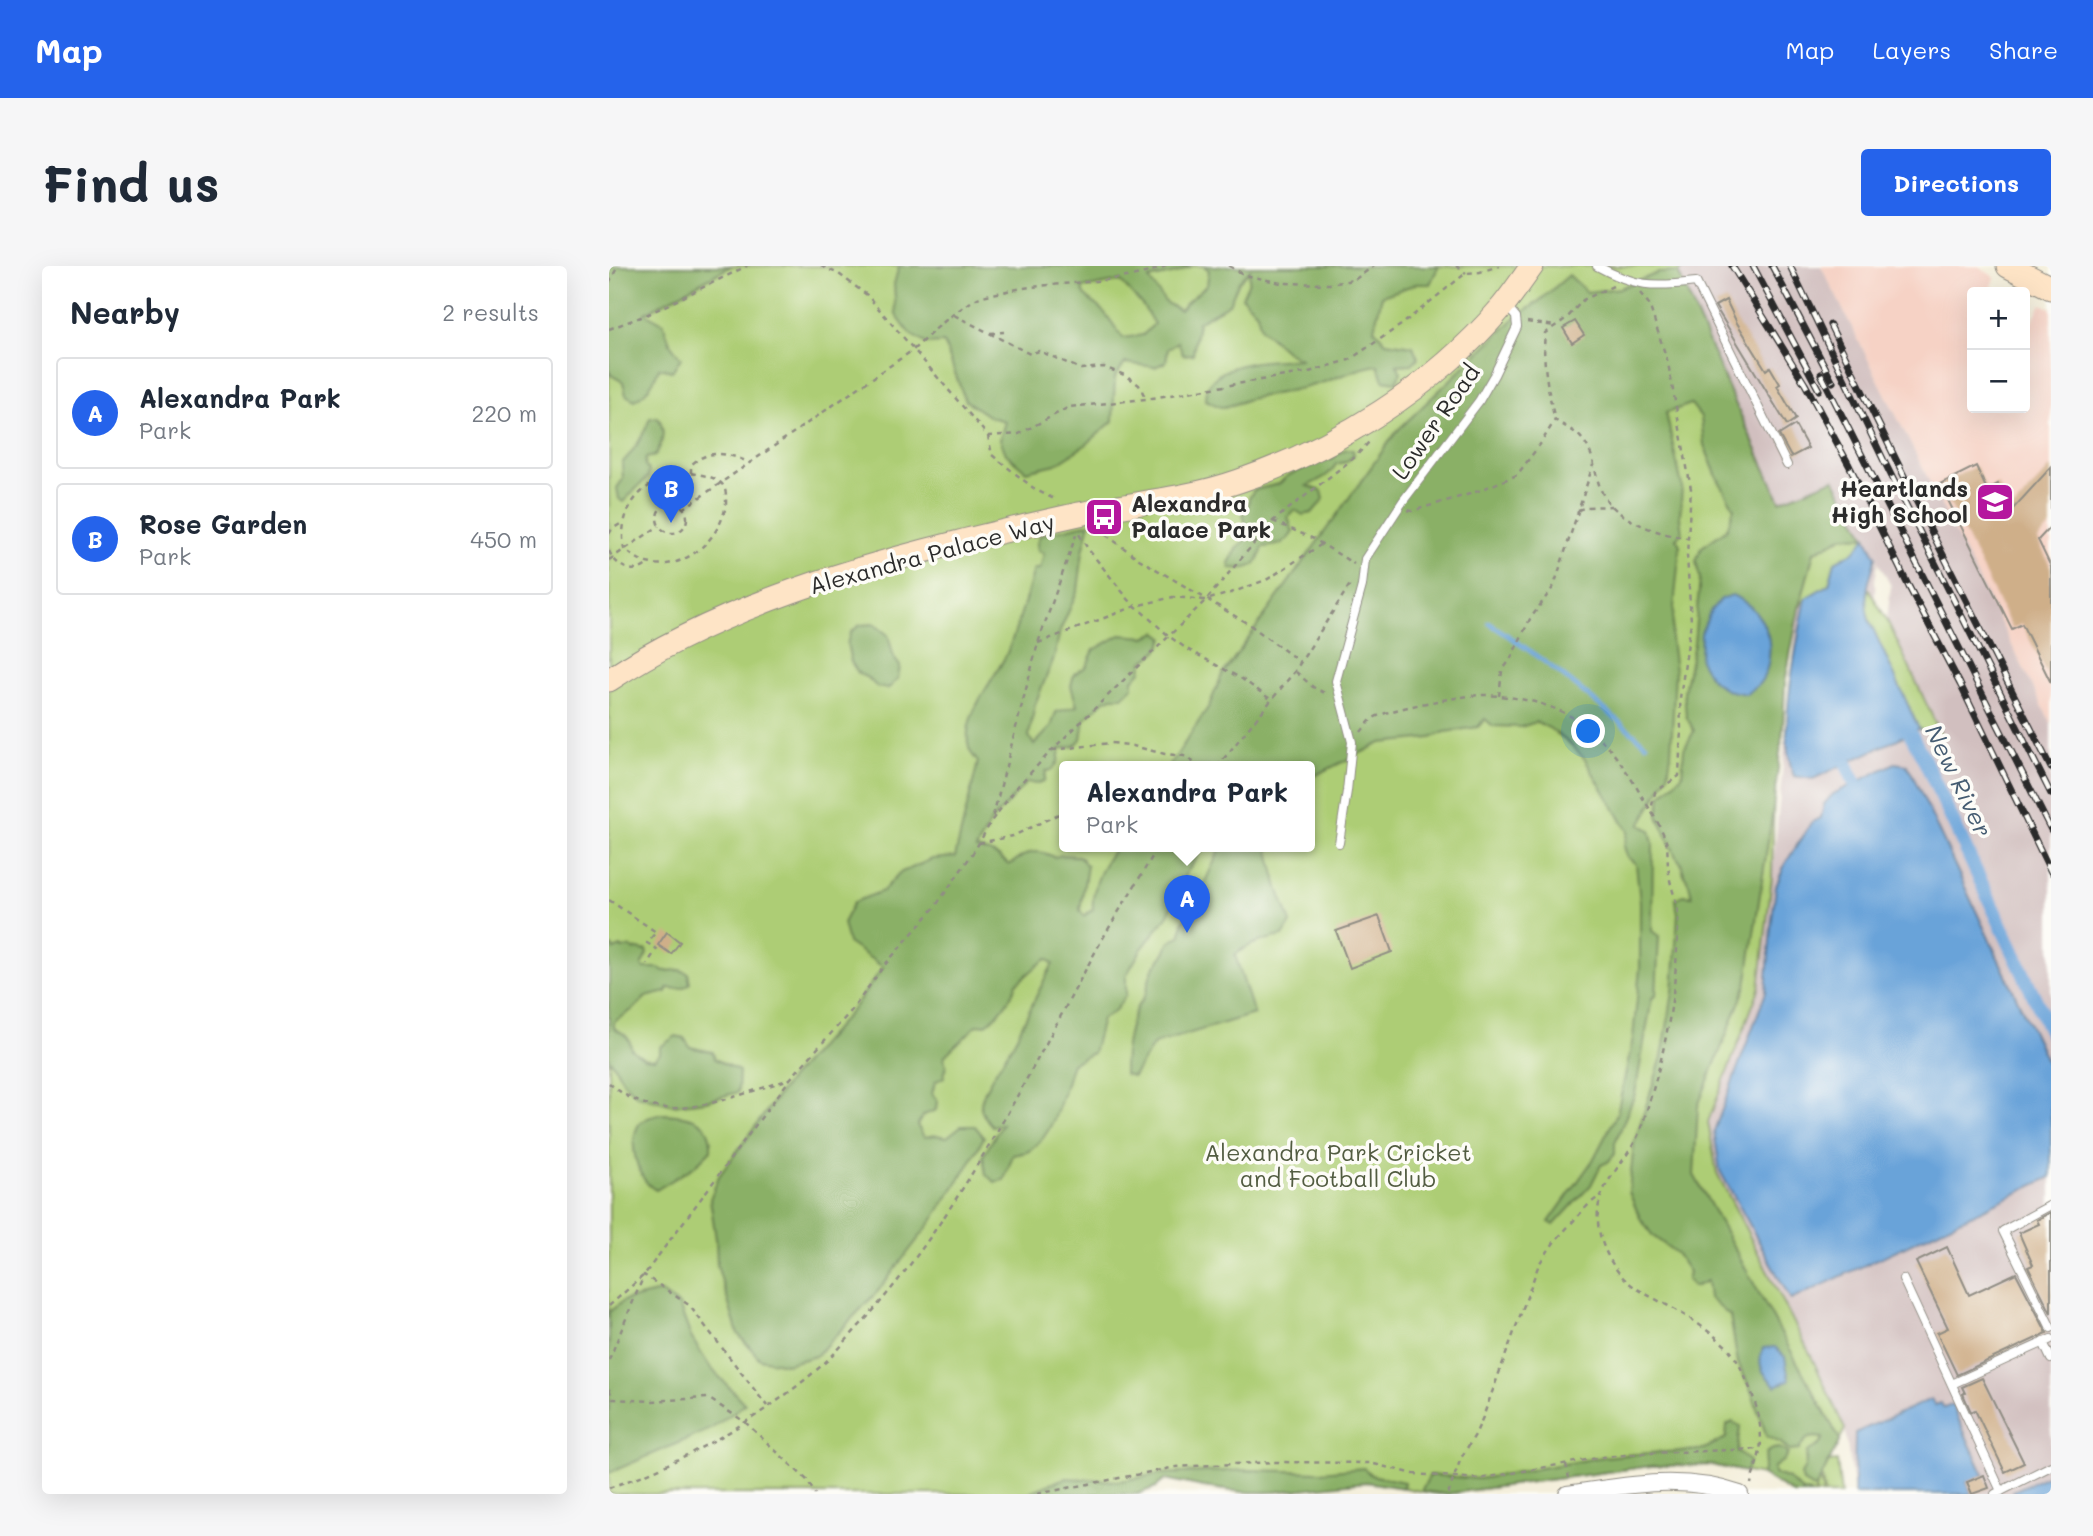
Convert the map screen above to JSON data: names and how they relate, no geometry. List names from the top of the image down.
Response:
{
  "streets": {
    "street": ["Alexandra Palace Way"],
    "lane": ["Lower Road"]
  },
  "crossings": [
    ["Lower Road", "Alexandra Palace Way"]
  ],
  "water": ["New River"],
  "parks": ["Alexandra Park Cricket and Football Club"],
  "places": {
    "school or university": ["Heartlands High School"],
    "bus stop": ["Alexandra Palace Park"]
  },
  "page": {
    "header": "Map",
    "nav": ["Map", "Layers", "Share"],
    "buttons": "Directions",
    "title": "Find us",
    "heading": ["Nearby", "2 results"],
    "map_buttons": ["+", "−"],
    "list": [
      {
        "mark": "A",
        "name": "Alexandra Park",
        "note": "Park",
        "value": "220 m"
      },
      {
        "mark": "B",
        "name": "Rose Garden",
        "note": "Park",
        "value": "450 m"
      }
    ],
    "pins": ["B", "A"],
    "popup": ["Alexandra Park", "Park"]
  }
}
